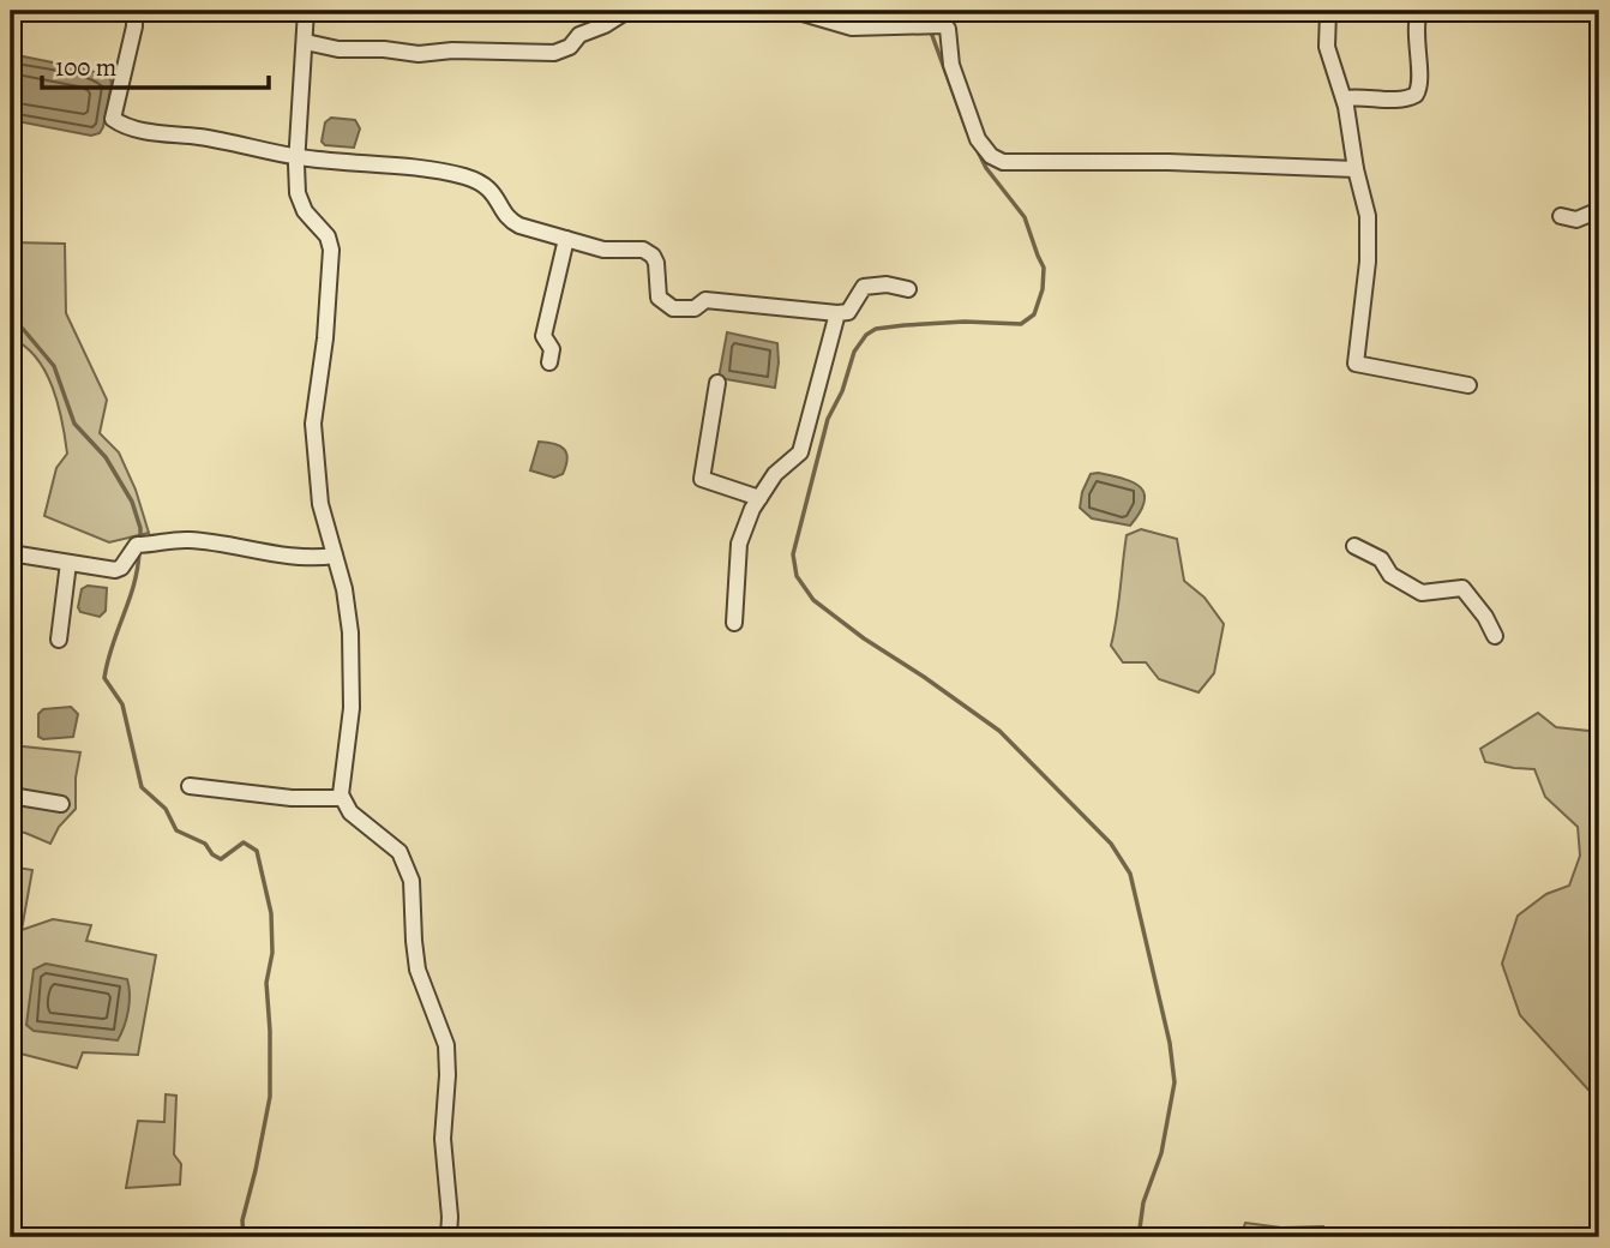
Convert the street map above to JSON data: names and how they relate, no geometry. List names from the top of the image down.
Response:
{
  "scale_bar": "100 m"
}
